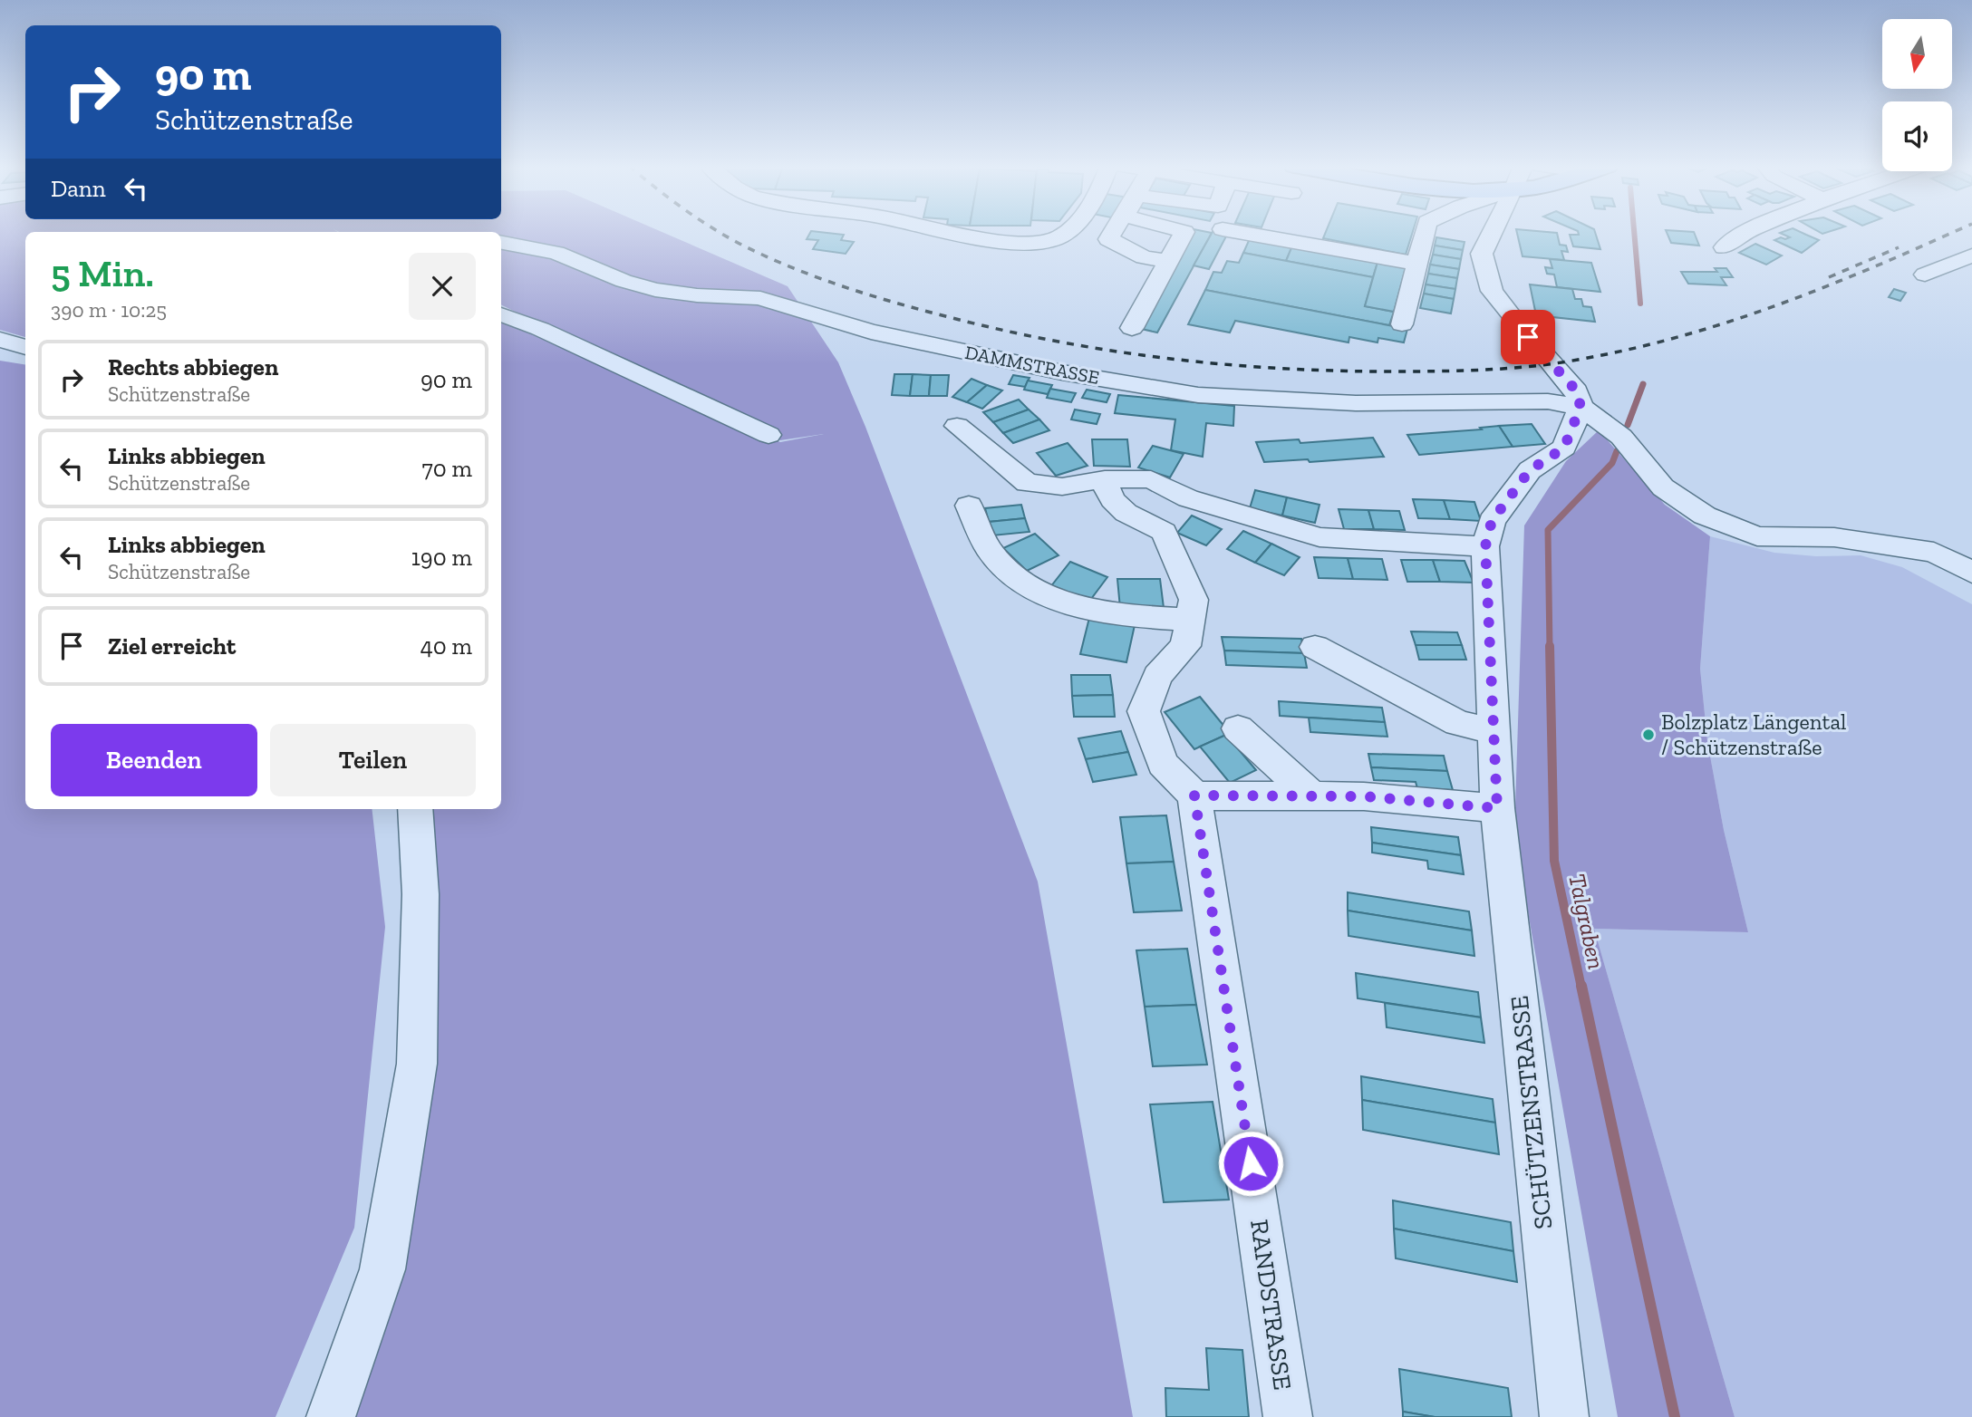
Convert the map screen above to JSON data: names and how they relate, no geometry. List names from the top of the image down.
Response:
{
  "streets": {
    "street": ["DAMMSTRASSE", "SCHÜTZENSTRASSE", "RANDSTRASSE"]
  },
  "crossings": [
    ["DAMMSTRASSE", "SCHÜTZENSTRASSE"]
  ],
  "water": ["Talgraben"],
  "places": ["Bolzplatz Längental / Schützenstraße"],
  "north": "bottom",
  "page": {
    "turn": ["90 m", "Schützenstraße"],
    "then": "Dann",
    "heading": ["5 Min.", "390 m · 10:25"],
    "list": [
      {
        "name": "Rechts abbiegen",
        "note": "Schützenstraße",
        "value": "90 m"
      },
      {
        "name": "Links abbiegen",
        "note": "Schützenstraße",
        "value": "70 m"
      },
      {
        "name": "Links abbiegen",
        "note": "Schützenstraße",
        "value": "190 m"
      },
      {
        "name": "Ziel erreicht",
        "value": "40 m"
      }
    ],
    "buttons": ["Beenden", "Teilen"]
  }
}
